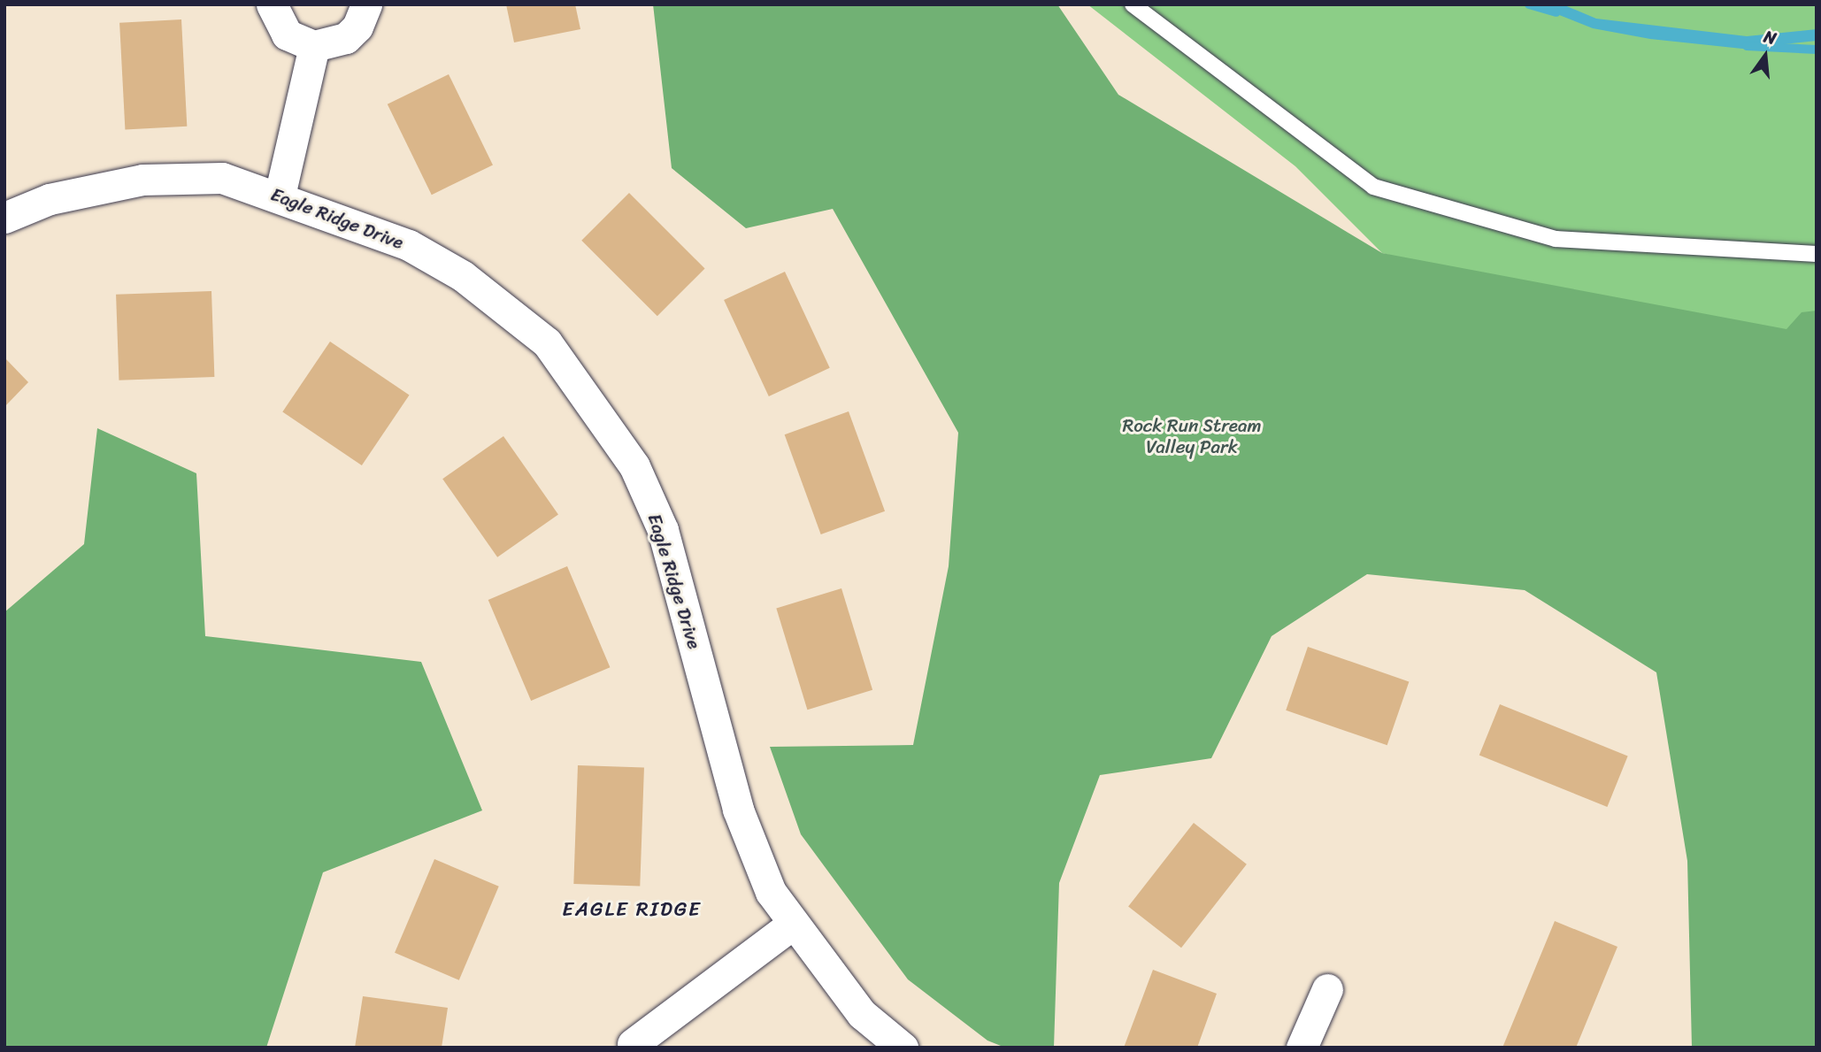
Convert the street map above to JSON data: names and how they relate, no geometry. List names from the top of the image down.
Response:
{
  "streets": {
    "street": ["Eagle Ridge Drive"]
  },
  "districts": ["EAGLE RIDGE"],
  "parks": ["Rock Run Stream Valley Park"],
  "north": "top"
}
